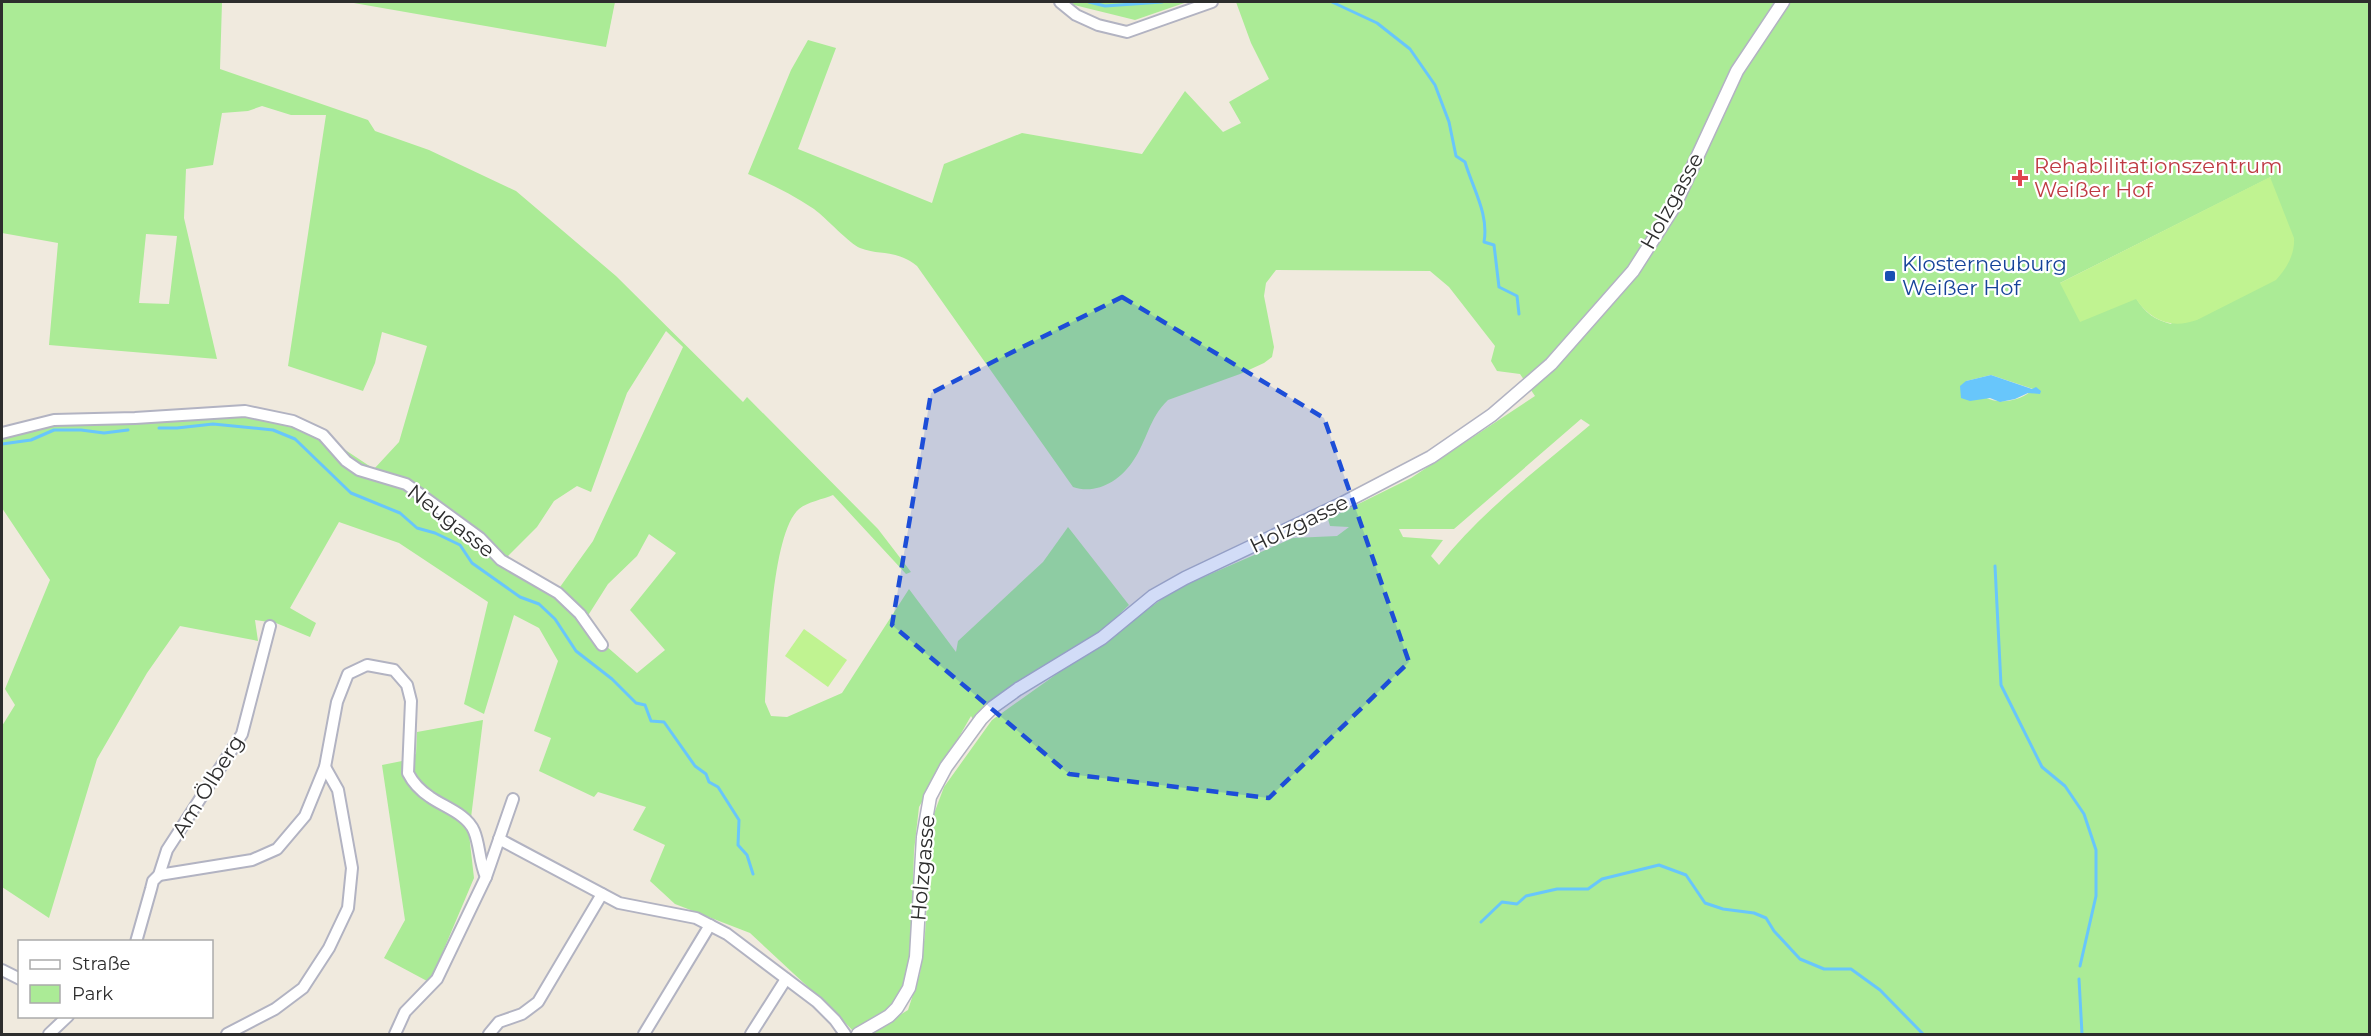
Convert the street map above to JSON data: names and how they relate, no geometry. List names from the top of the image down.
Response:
{
  "streets": {
    "street": ["Holzgasse", "Neugasse", "Am Ölberg"]
  },
  "places": {
    "health": ["Rehabilitationszentrum Weißer Hof"],
    "transit": ["Klosterneuburg Weißer Hof"]
  },
  "legend": ["Straße", "Park"]
}
